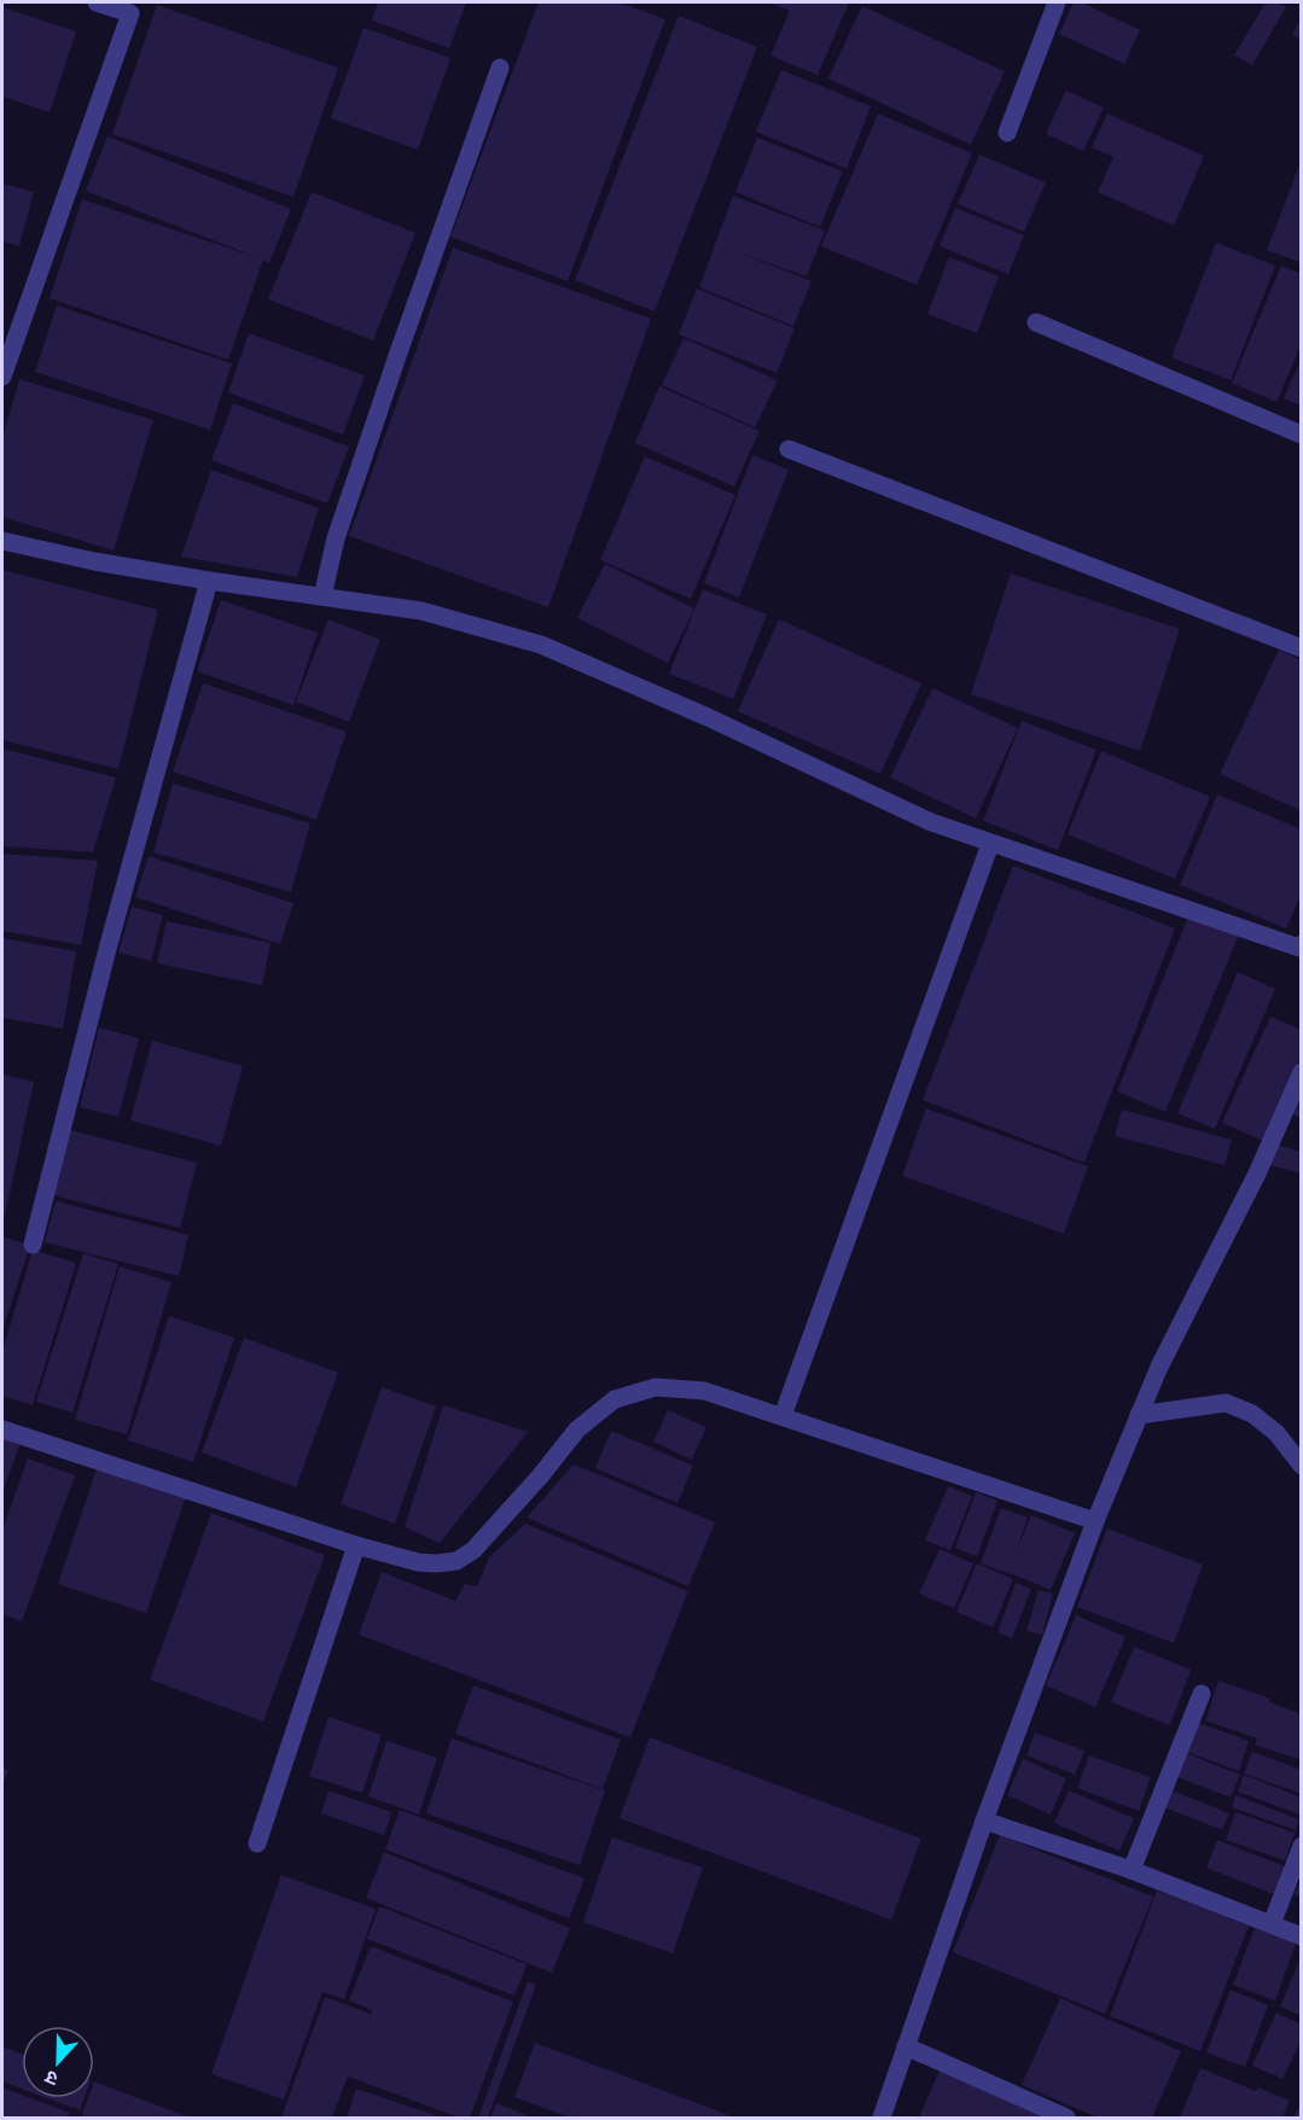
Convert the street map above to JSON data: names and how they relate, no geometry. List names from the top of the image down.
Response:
{
  "north": "bottom"
}
